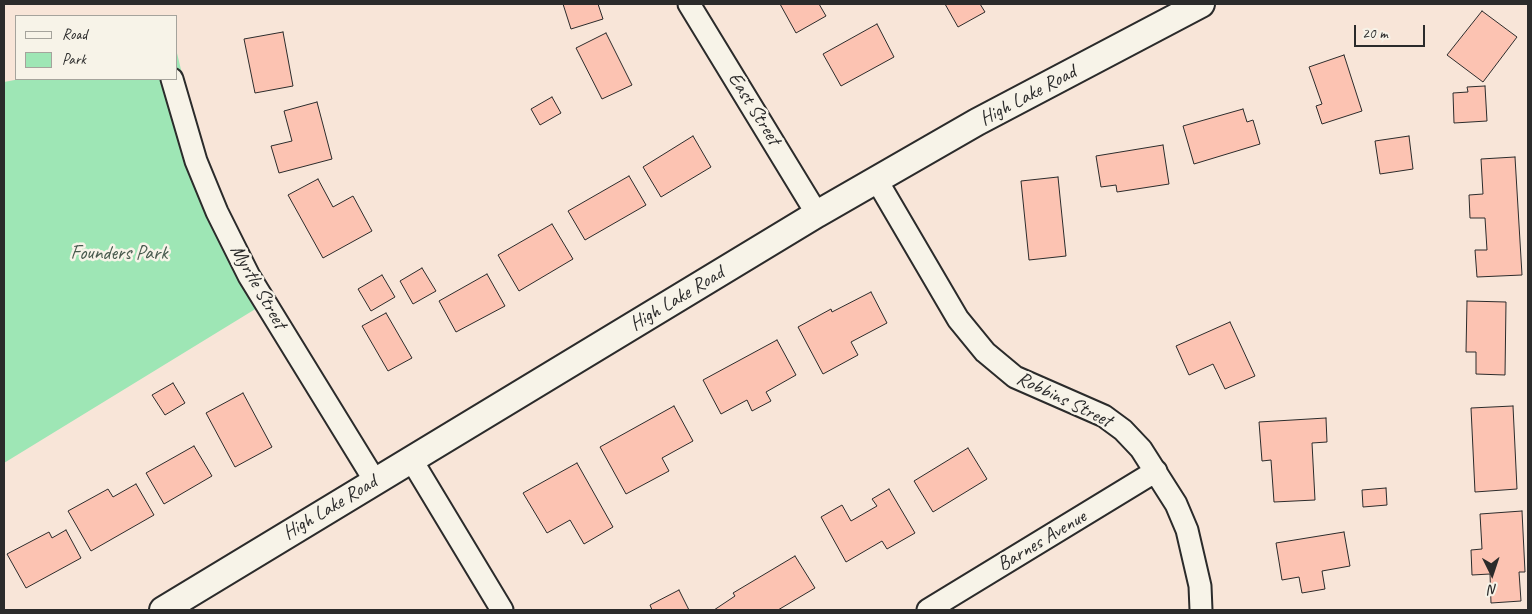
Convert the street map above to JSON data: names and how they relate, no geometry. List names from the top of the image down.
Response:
{
  "streets": {
    "street": [
      "High Lake Road",
      "East Street",
      "Myrtle Street",
      "Robbins Street",
      "Barnes Avenue"
    ]
  },
  "crossings": [
    ["High Lake Road", "East Street"],
    ["High Lake Road", "Myrtle Street"],
    ["High Lake Road", "Robbins Street"],
    ["Robbins Street", "Barnes Avenue"]
  ],
  "parks": ["Founders Park"],
  "legend": ["Road", "Park"],
  "scale_bar": "20 m",
  "north": "bottom"
}
